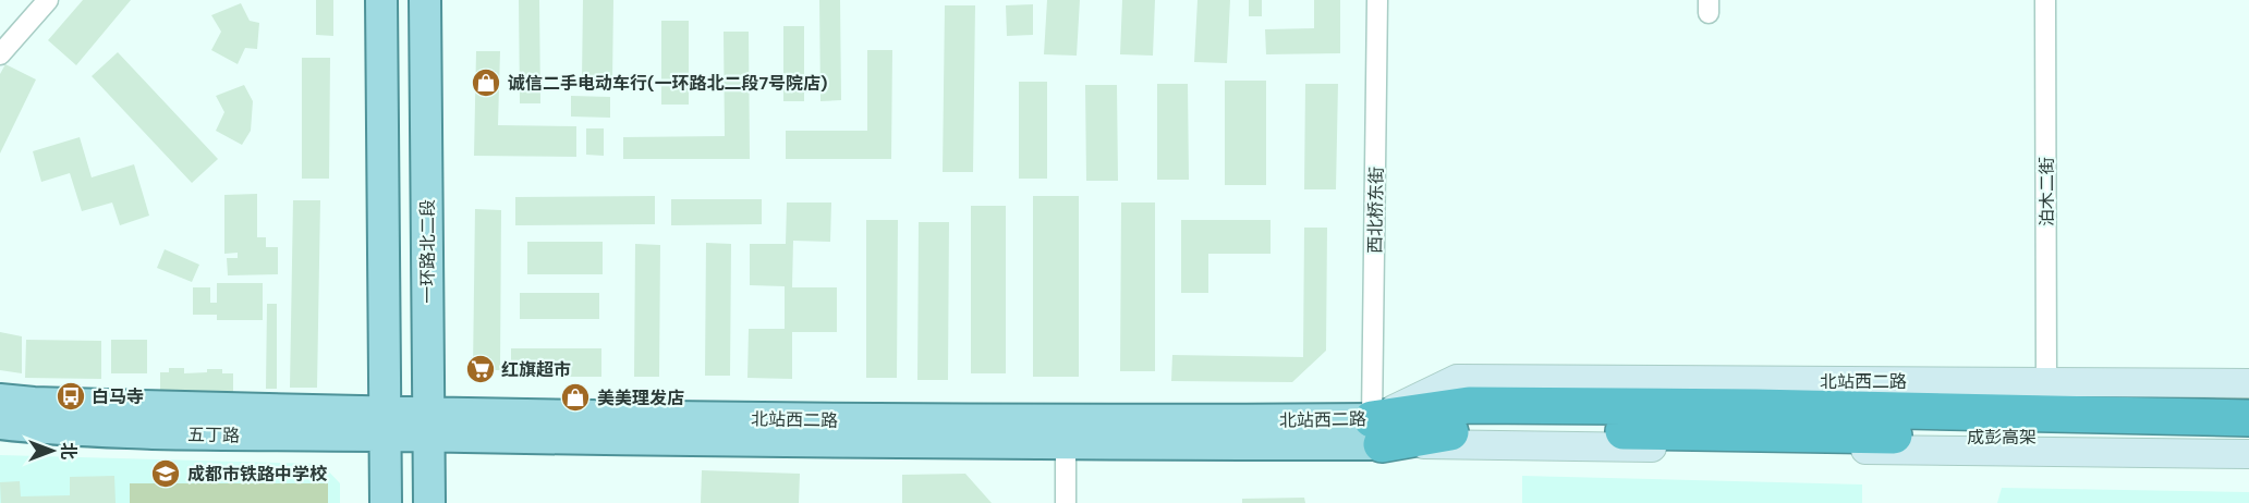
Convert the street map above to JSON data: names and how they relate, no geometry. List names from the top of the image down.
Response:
{
  "streets": {
    "highway": ["成彭高架"],
    "main road": ["一环路北二段", "北站西二路", "五丁路"],
    "street": ["泊木二街", "西北桥东街"]
  },
  "crossings": [
    ["泊木二街", "北站西二路"],
    ["西北桥东街", "北站西二路"],
    ["一环路北二段", "北站西二路"],
    ["一环路北二段", "五丁路"],
    ["北站西二路", "五丁路"]
  ],
  "places": {
    "shop": ["诚信二手电动车行(一环路北二段7号院店)", "美美理发店"],
    "supermarket": ["红旗超市"],
    "bus stop": ["白马寺"],
    "school or university": ["成都市铁路中学校"]
  },
  "north": "right"
}
